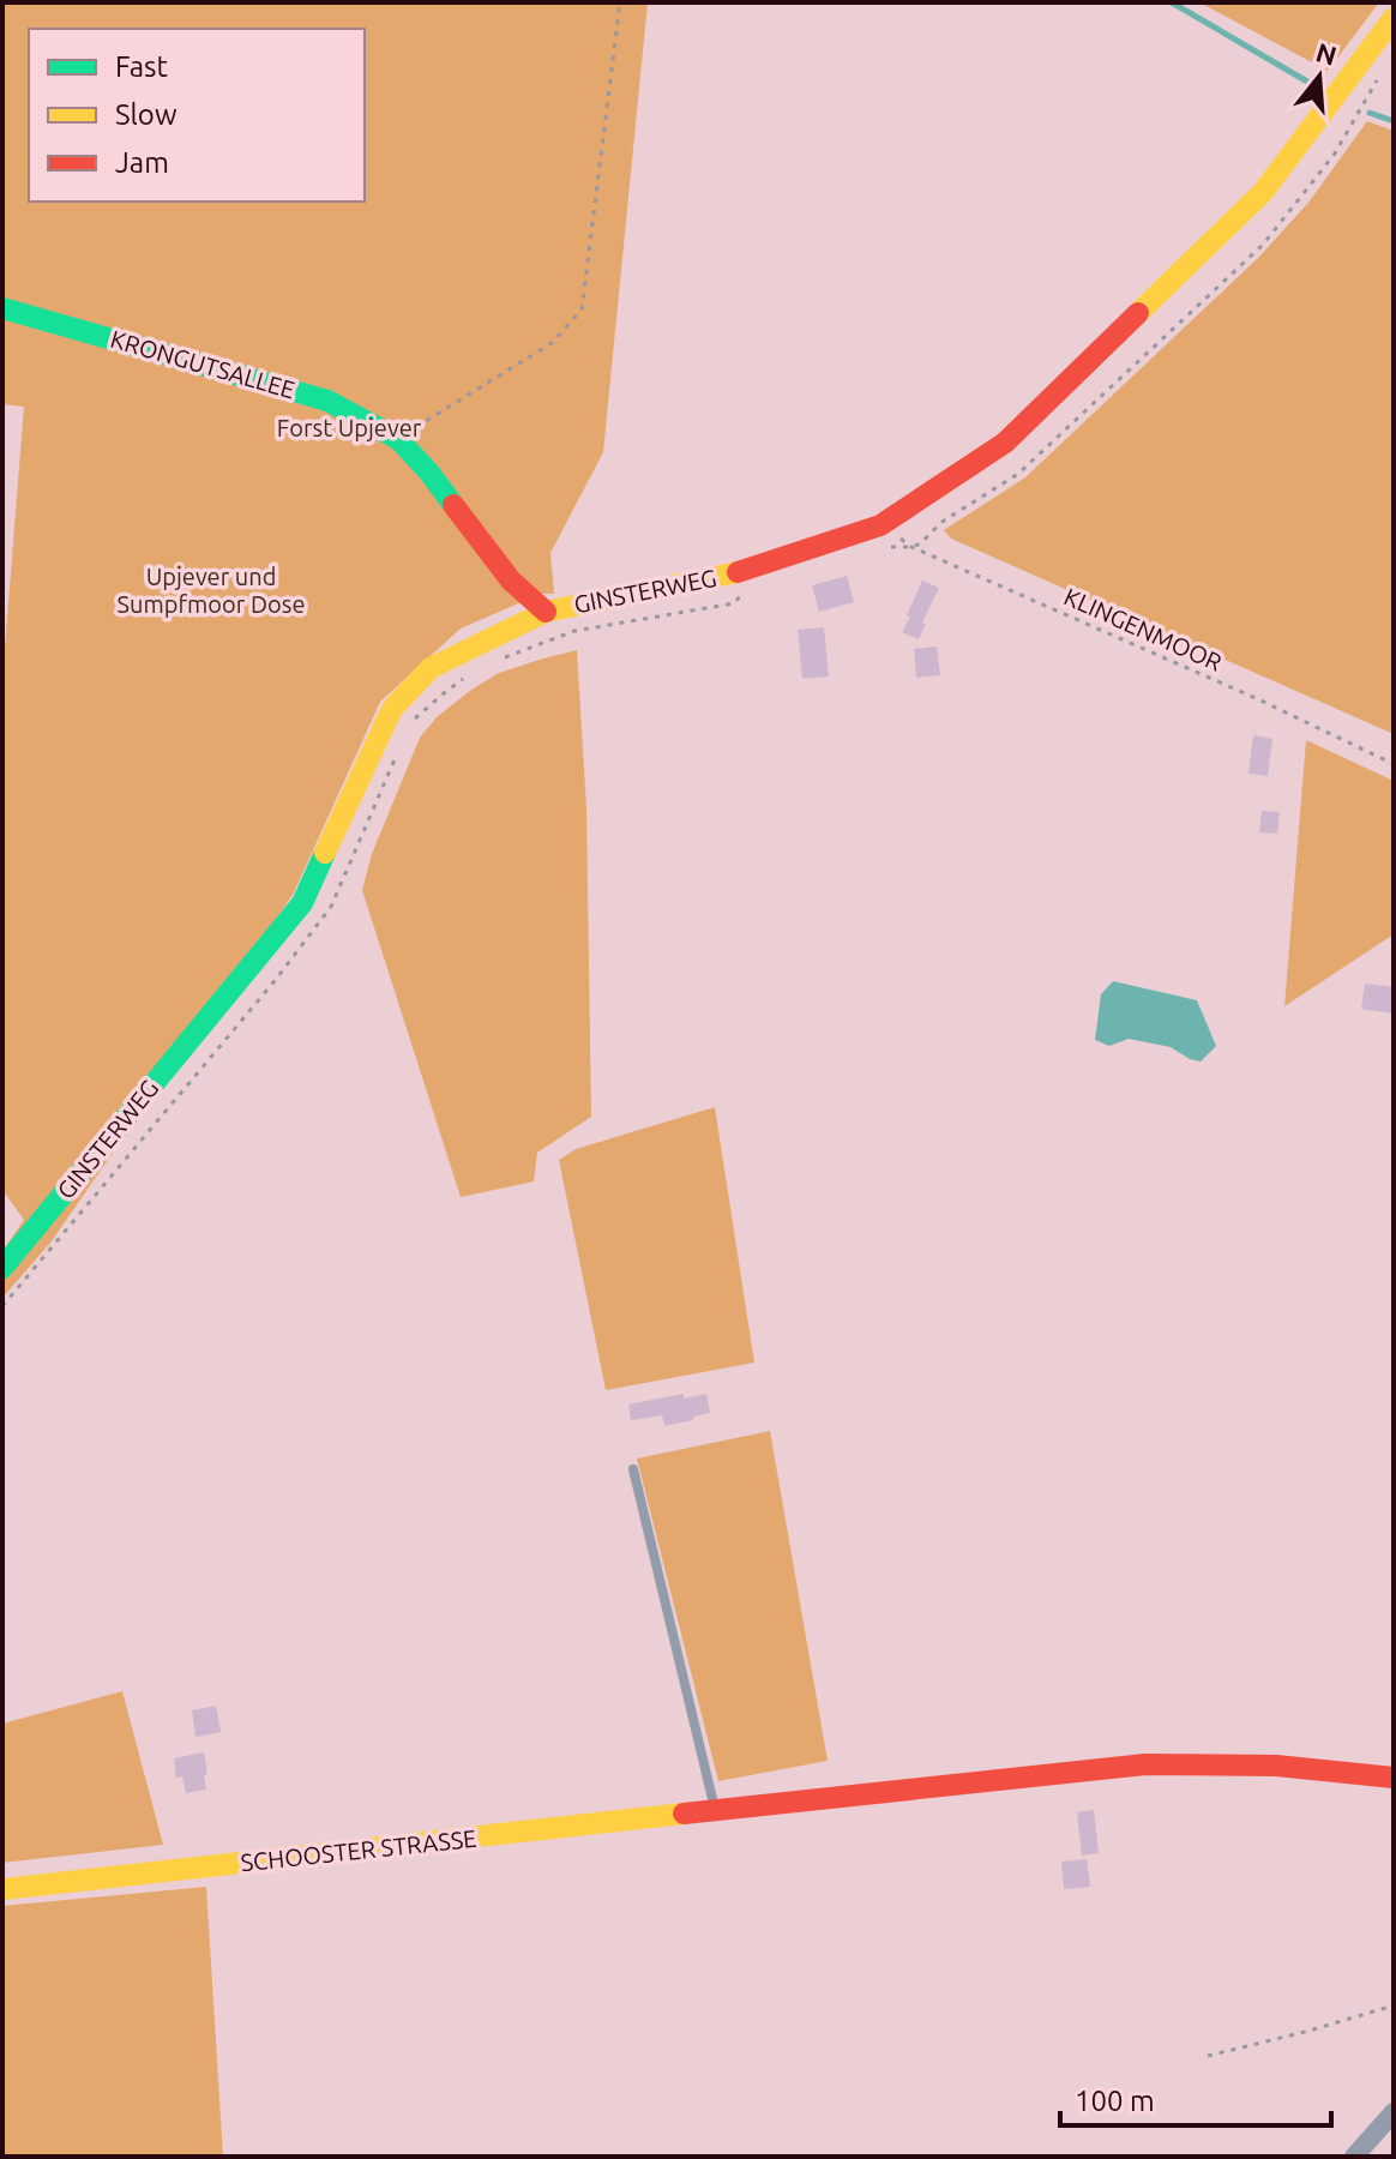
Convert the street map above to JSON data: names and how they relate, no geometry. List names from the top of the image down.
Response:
{
  "streets": {
    "street": ["KRONGUTSALLEE", "GINSTERWEG", "SCHOOSTER STRASSE"],
    "path": ["KLINGENMOOR"]
  },
  "crossings": [
    ["KRONGUTSALLEE", "GINSTERWEG"],
    ["GINSTERWEG", "KLINGENMOOR"]
  ],
  "parks": ["Forst Upjever", "Upjever und Sumpfmoor Dose"],
  "legend": ["Fast", "Slow", "Jam"],
  "scale_bar": "100 m",
  "north": "top"
}
